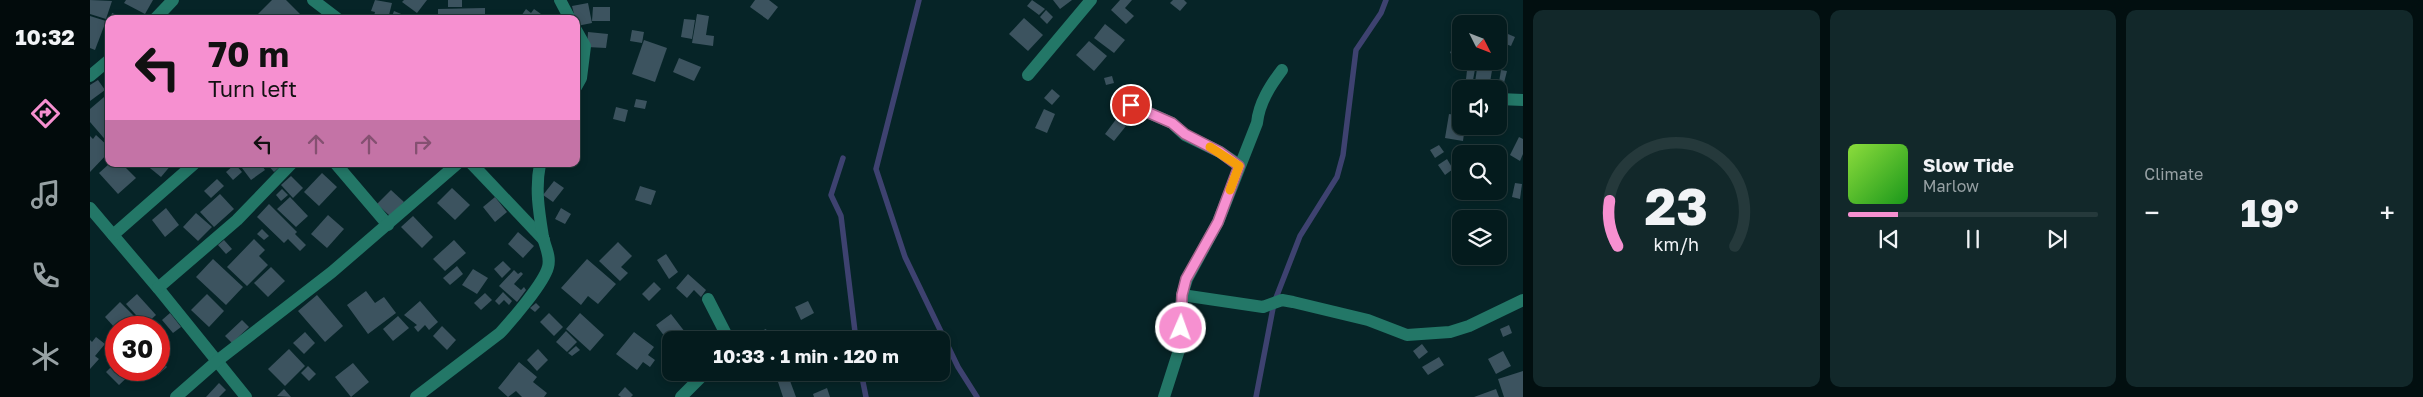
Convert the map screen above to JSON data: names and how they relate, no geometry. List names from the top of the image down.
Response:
{
  "north": "bottom right",
  "page": {
    "tabs": "10:32",
    "tile": "Climate",
    "turn": ["70 m", "Turn left"],
    "song": ["Slow Tide", "Marlow"],
    "heat": ["−", "19°", "+"],
    "limit": "30",
    "trip": "10:33 · 1 min · 120 m",
    "gauge": ["23", "km/h"]
  }
}
